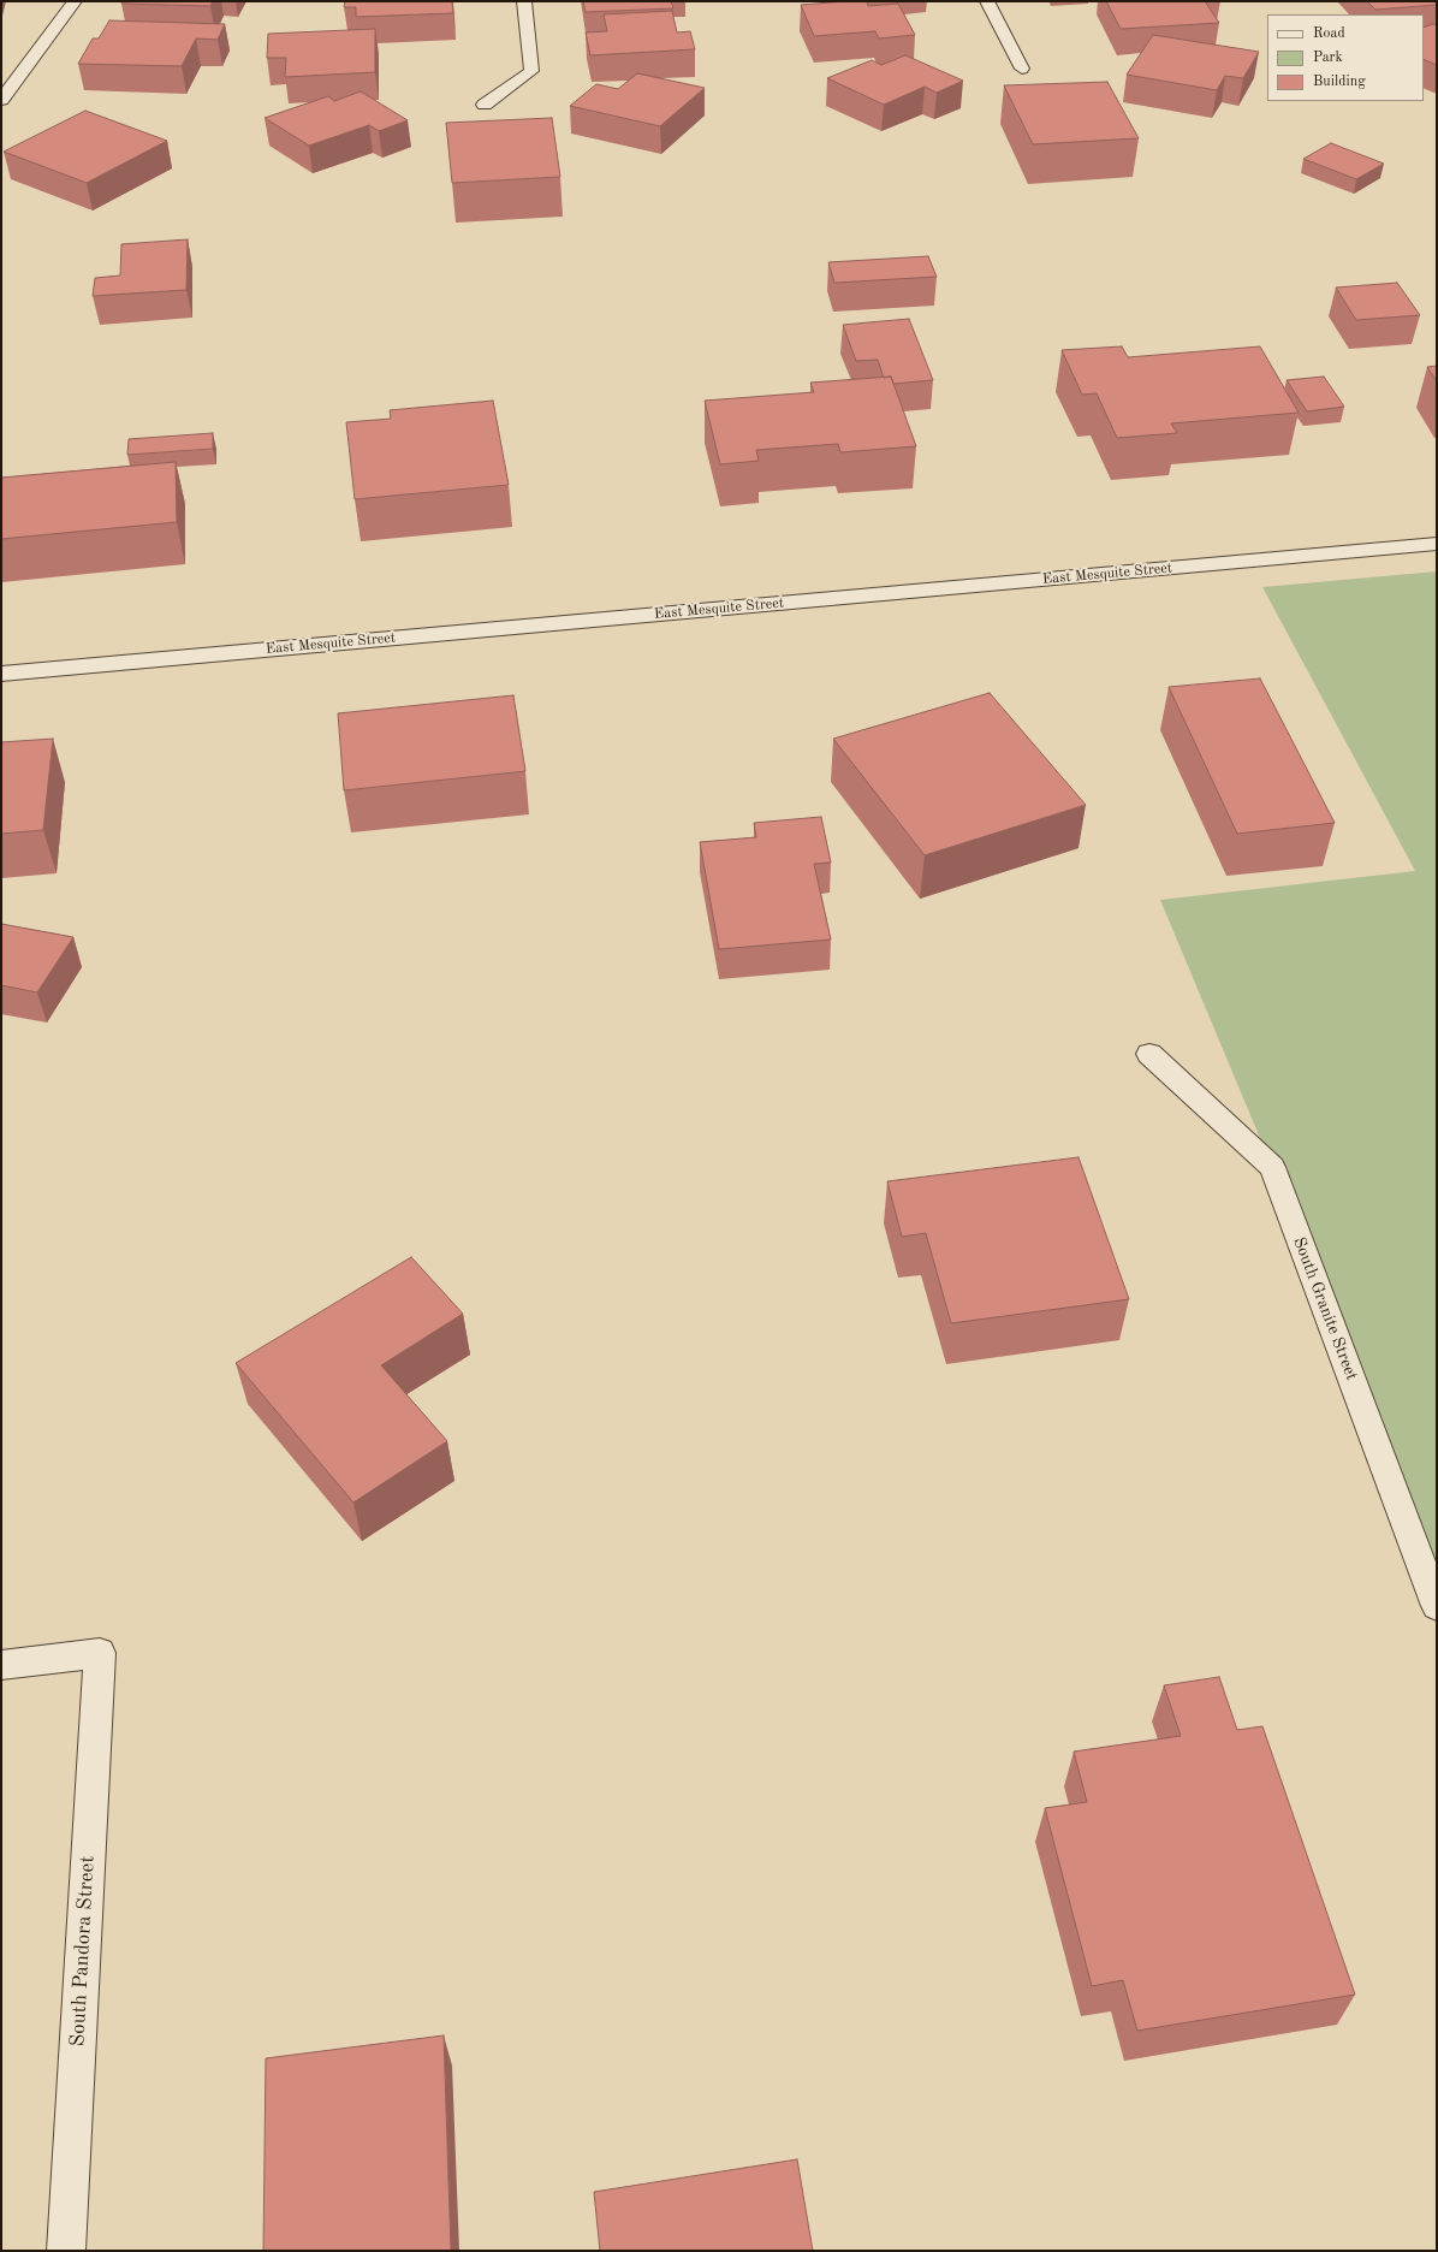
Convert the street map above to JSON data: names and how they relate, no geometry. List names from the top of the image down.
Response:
{
  "streets": {
    "street": ["East Mesquite Street", "South Granite Street", "South Pandora Street"]
  },
  "legend": ["Road", "Park", "Building"]
}
